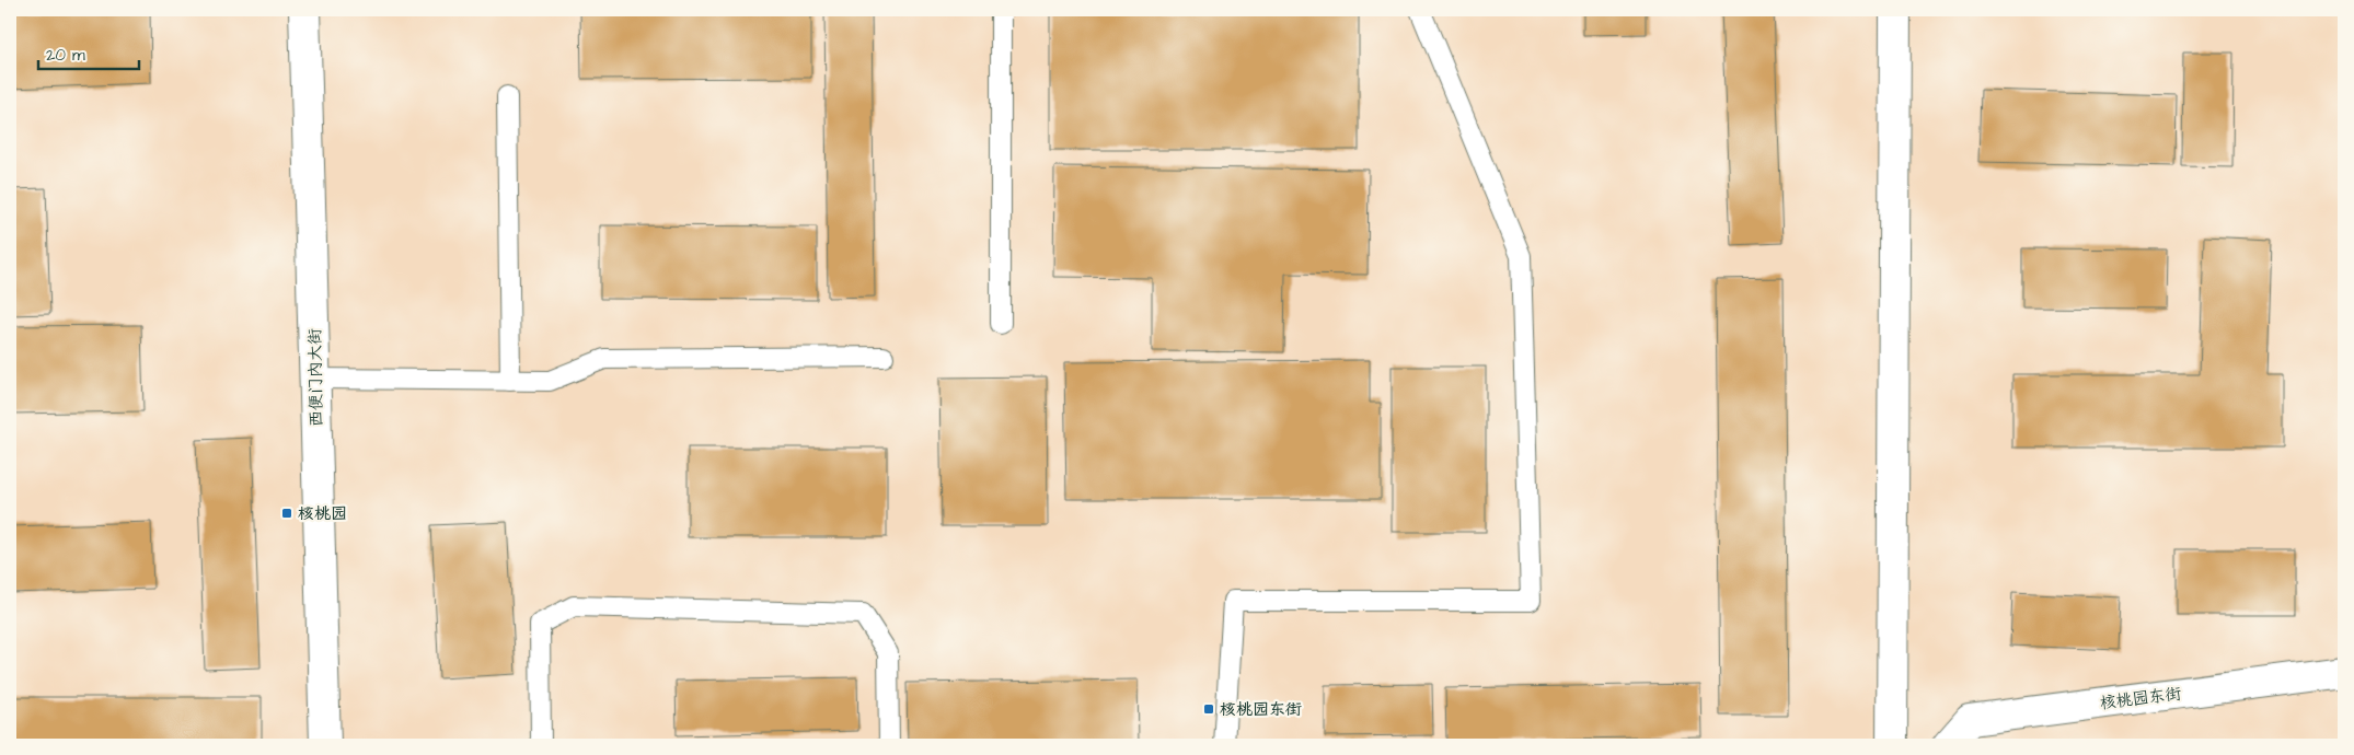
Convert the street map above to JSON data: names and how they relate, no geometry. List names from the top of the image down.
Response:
{
  "streets": {
    "street": ["西便门内大街", "核桃园东街"]
  },
  "places": {
    "transit": ["核桃园", "核桃园东街"]
  },
  "scale_bar": "20 m"
}
